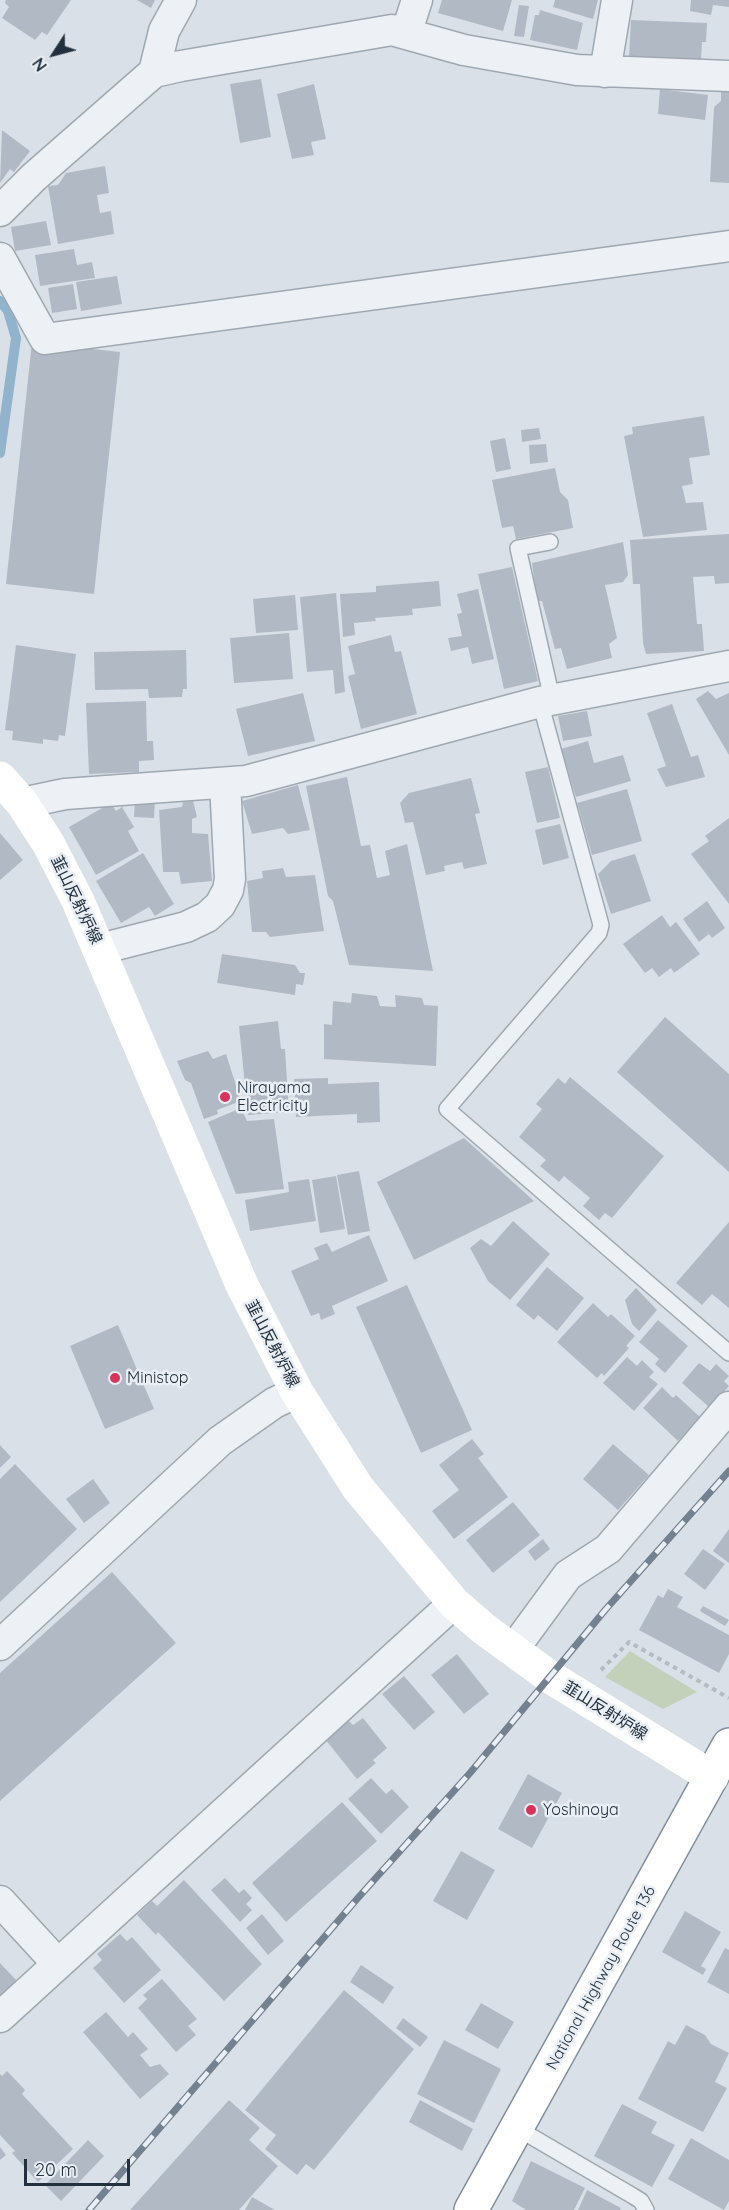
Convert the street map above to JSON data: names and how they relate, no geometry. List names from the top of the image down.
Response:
{
  "streets": {
    "main road": ["韮山反射炉線", "National Highway Route 136"]
  },
  "crossings": [
    ["韮山反射炉線", "National Highway Route 136"]
  ],
  "places": ["Nirayama Electricity", "Ministop", "Yoshinoya"],
  "scale_bar": "20 m",
  "north": "bottom left"
}
